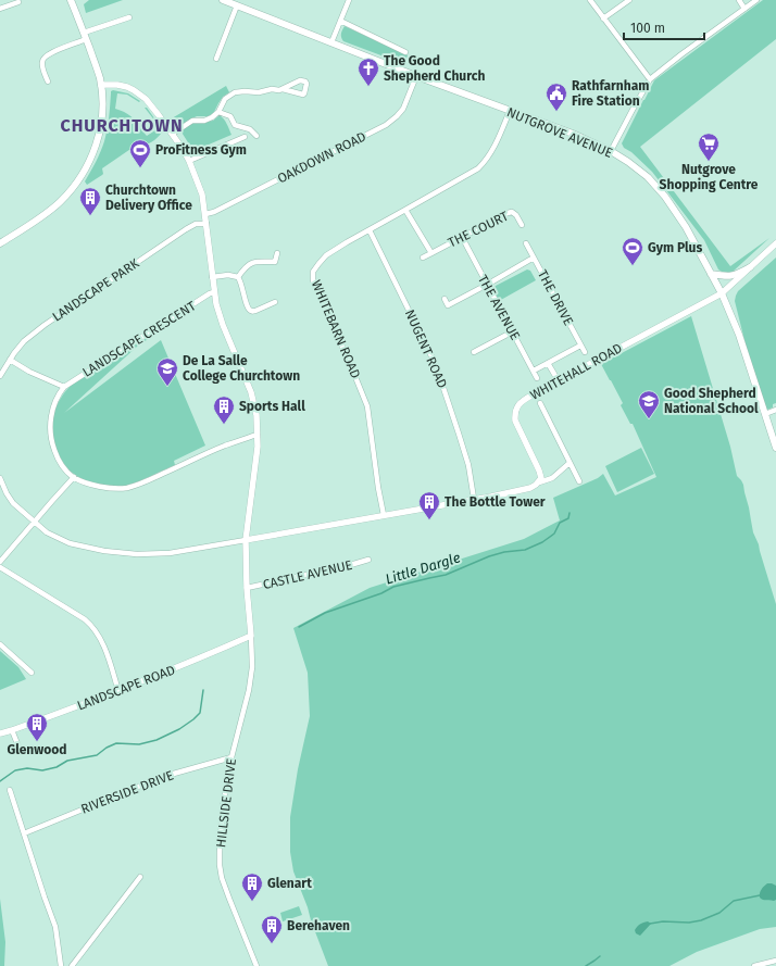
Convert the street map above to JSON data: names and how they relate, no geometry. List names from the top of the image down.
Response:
{
  "streets": {
    "main road": ["NUTGROVE AVENUE"],
    "street": [
      "OAKDOWN ROAD",
      "THE COURT",
      "LANDSCAPE PARK",
      "THE DRIVE",
      "THE AVENUE",
      "WHITEBARN ROAD",
      "LANDSCAPE CRESCENT",
      "NUGENT ROAD",
      "WHITEHALL ROAD",
      "CASTLE AVENUE",
      "LANDSCAPE ROAD",
      "RIVERSIDE DRIVE",
      "HILLSIDE DRIVE"
    ]
  },
  "crossings": [
    ["NUTGROVE AVENUE", "OAKDOWN ROAD"],
    ["NUTGROVE AVENUE", "WHITEBARN ROAD"],
    ["NUTGROVE AVENUE", "WHITEHALL ROAD"],
    ["THE COURT", "THE AVENUE"],
    ["WHITEBARN ROAD", "NUGENT ROAD"],
    ["LANDSCAPE ROAD", "HILLSIDE DRIVE"],
    ["RIVERSIDE DRIVE", "HILLSIDE DRIVE"]
  ],
  "districts": ["CHURCHTOWN"],
  "water": ["Little Dargle"],
  "places": {
    "church": ["The Good Shepherd Church"],
    "public building": ["Rathfarnham Fire Station"],
    "supermarket": ["Nutgrove Shopping Centre"],
    "sports": ["ProFitness Gym", "Gym Plus"],
    "building": [
      "Churchtown Delivery Office",
      "Sports Hall",
      "The Bottle Tower",
      "Glenwood",
      "Glenart",
      "Berehaven"
    ],
    "school or university": ["De La Salle College Churchtown", "Good Shepherd National School"]
  },
  "scale_bar": "100 m"
}
